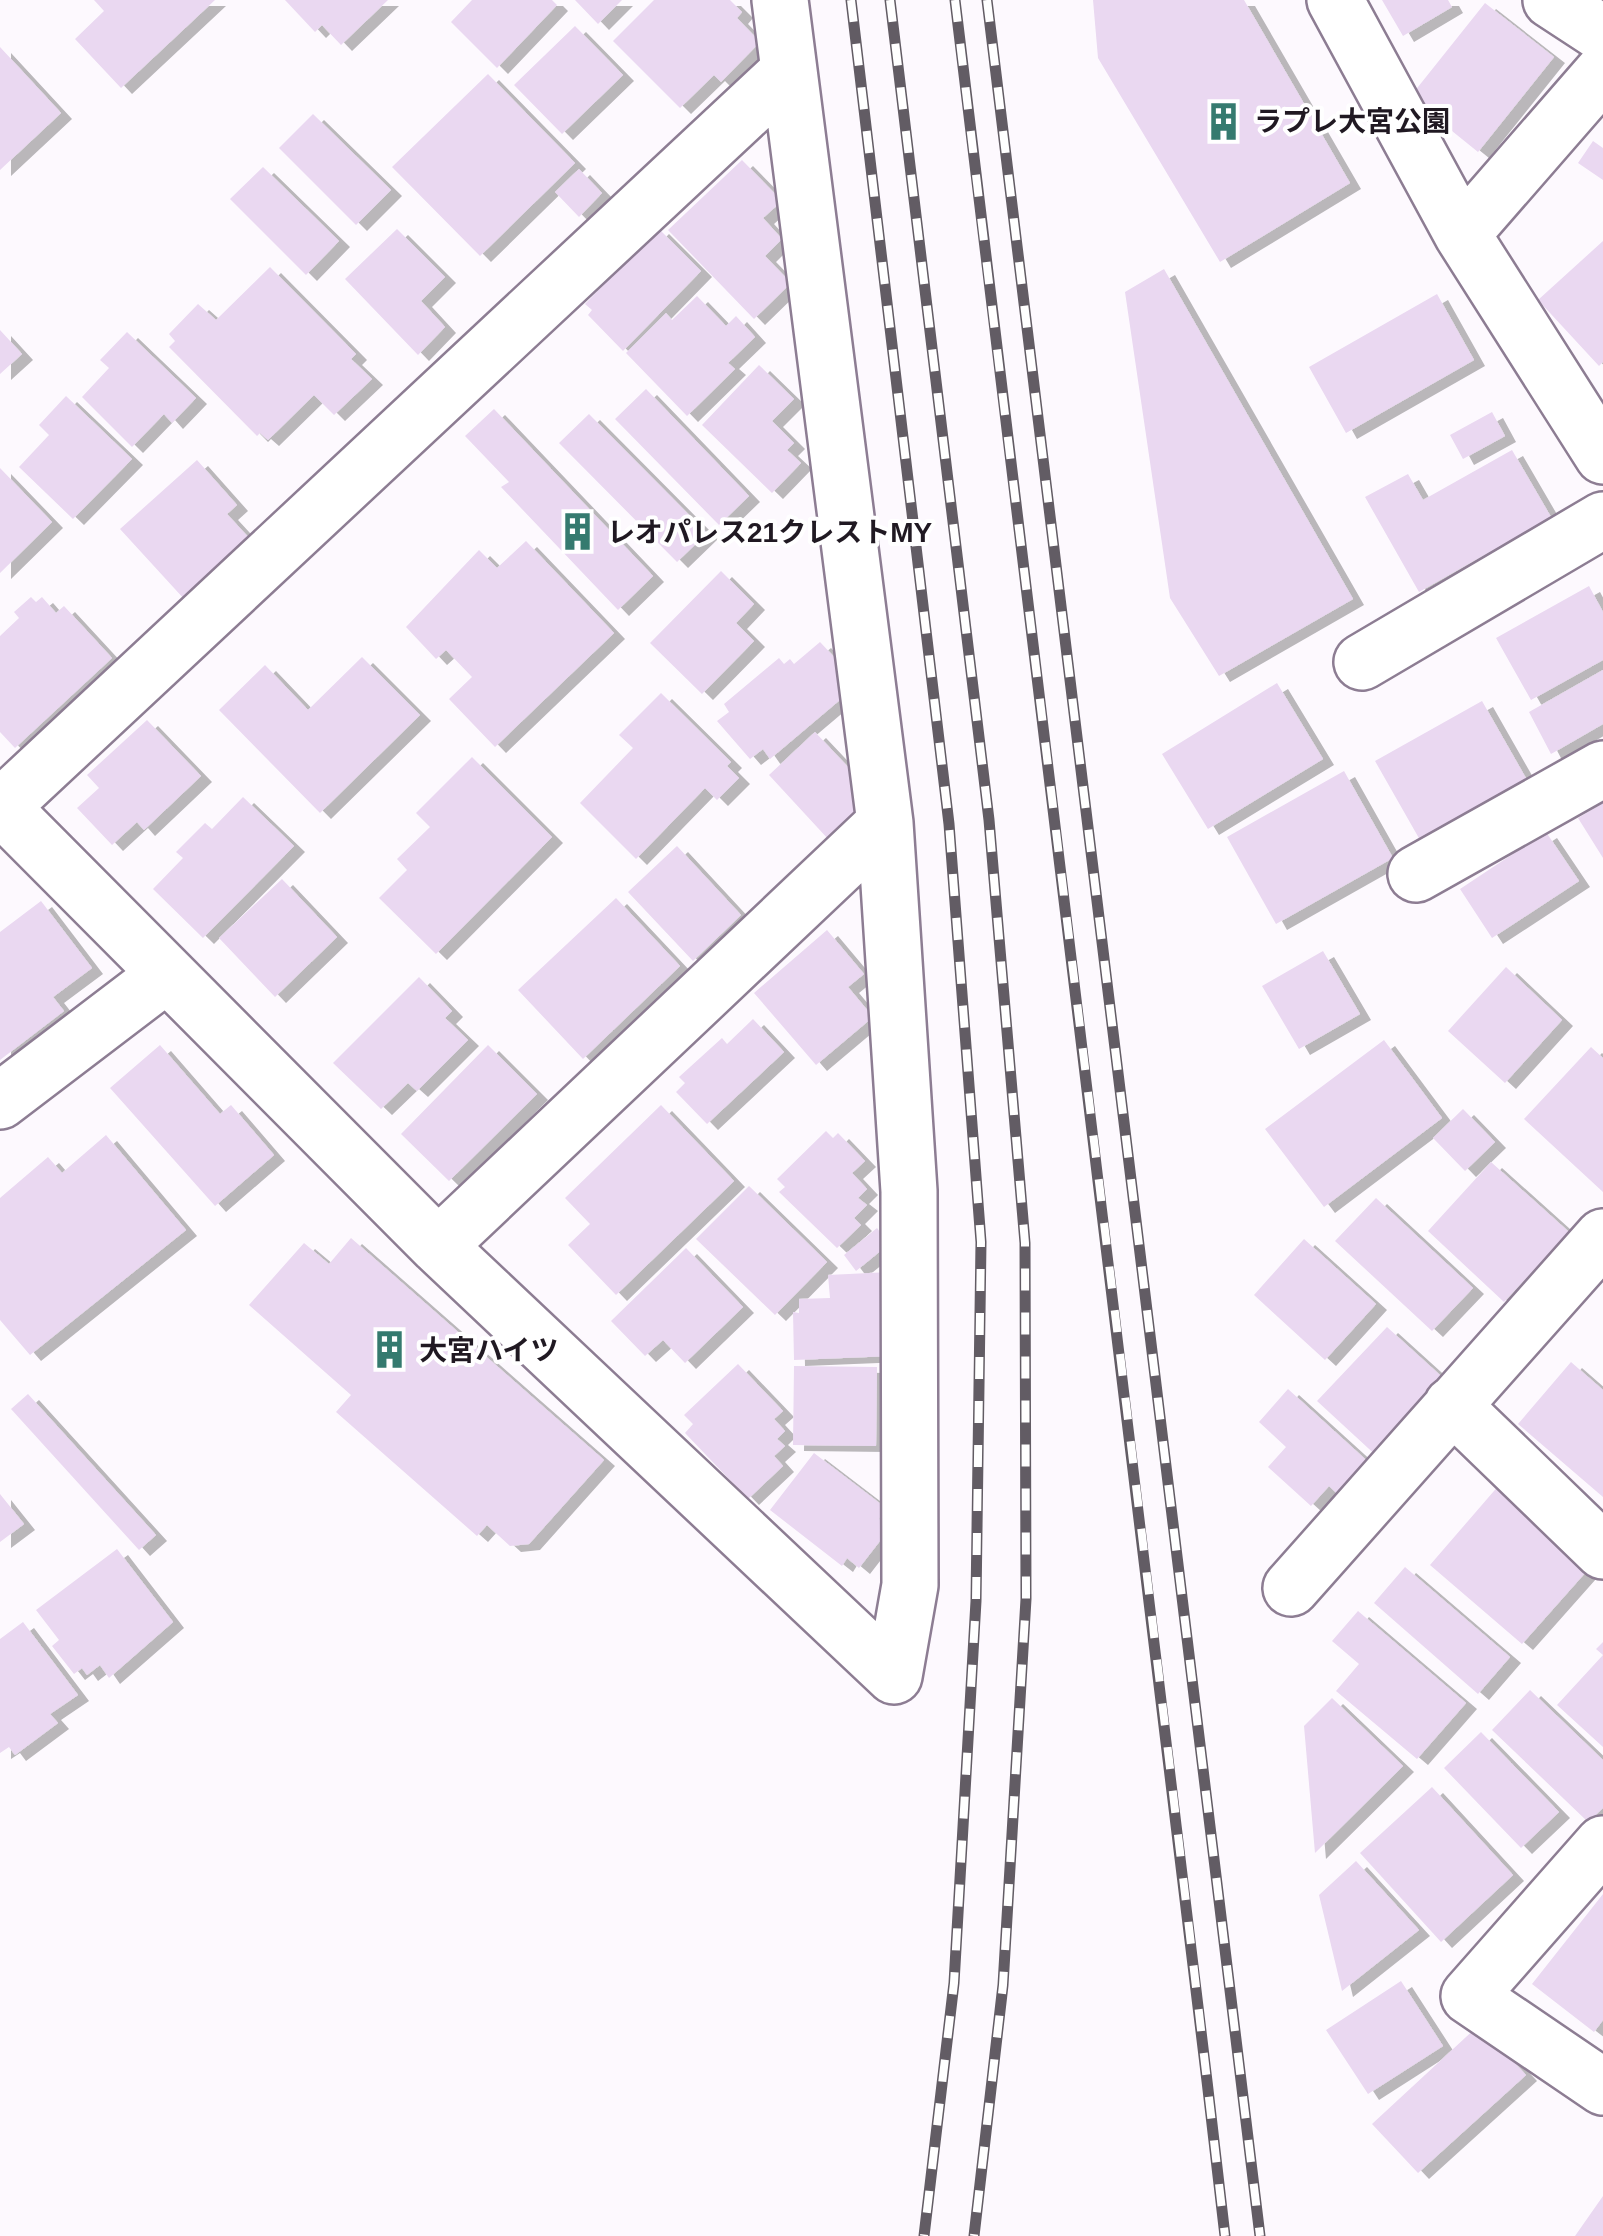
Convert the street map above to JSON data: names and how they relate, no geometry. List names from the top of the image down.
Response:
{
  "places": {
    "building": ["ラプレ大宮公園", "レオパレス21クレストMY", "大宮ハイツ"]
  }
}
